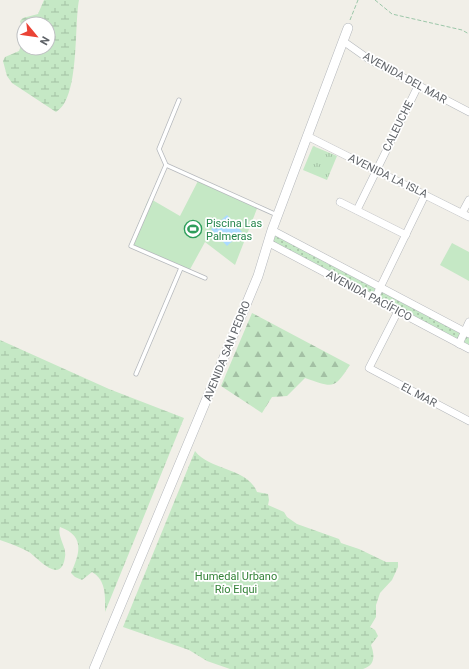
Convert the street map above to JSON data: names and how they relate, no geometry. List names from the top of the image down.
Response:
{
  "streets": {
    "street": [
      "AVENIDA DEL MAR",
      "CALEUCHE",
      "AVENIDA LA ISLA",
      "AVENIDA PACÍFICO",
      "AVENIDA SAN PEDRO",
      "EL MAR"
    ]
  },
  "crossings": [
    ["AVENIDA DEL MAR", "CALEUCHE"],
    ["AVENIDA DEL MAR", "AVENIDA SAN PEDRO"],
    ["CALEUCHE", "AVENIDA LA ISLA"],
    ["AVENIDA LA ISLA", "AVENIDA SAN PEDRO"],
    ["AVENIDA PACÍFICO", "AVENIDA SAN PEDRO"],
    ["AVENIDA PACÍFICO", "EL MAR"]
  ],
  "parks": ["Humedal Urbano Río Elqui"],
  "places": {
    "sports": ["Piscina Las Palmeras"]
  },
  "north": "bottom right"
}
